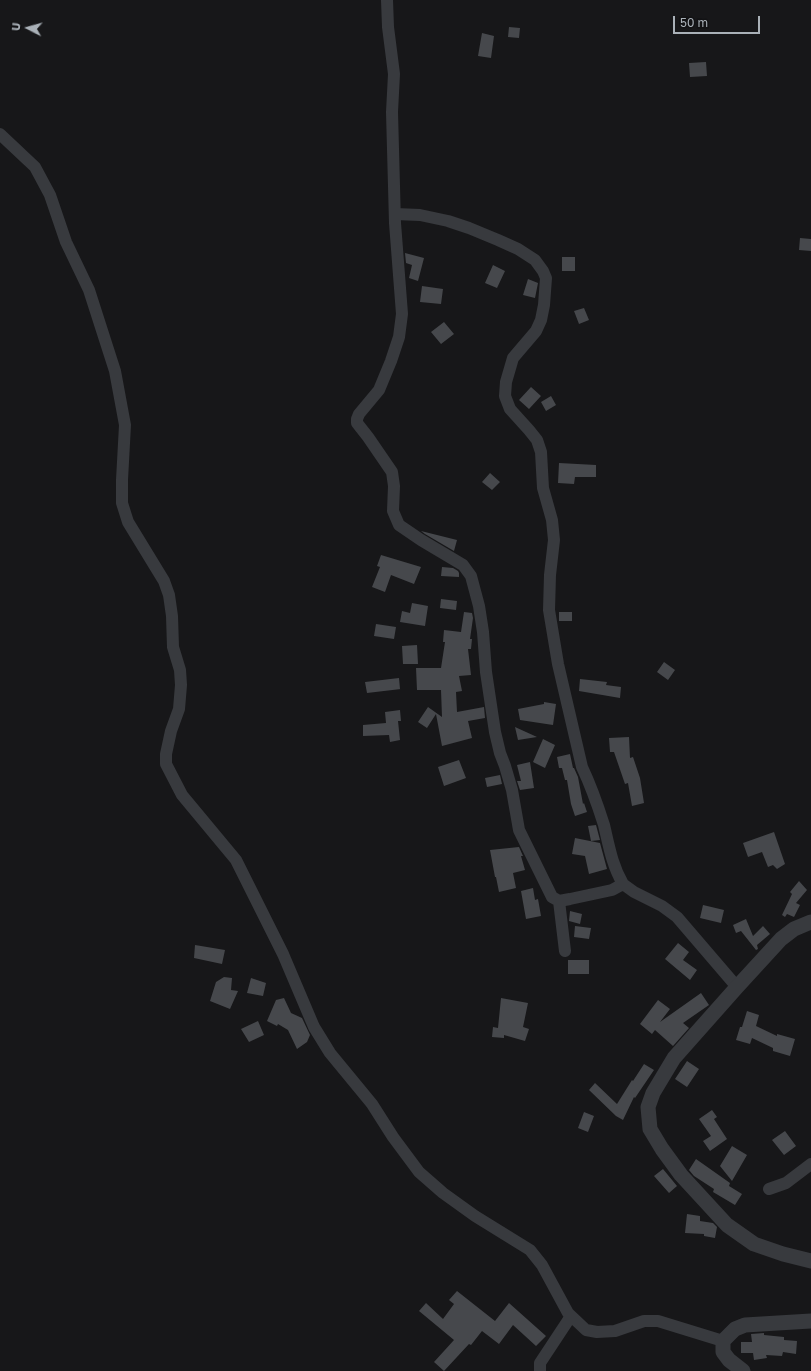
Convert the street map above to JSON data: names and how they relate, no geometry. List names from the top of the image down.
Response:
{
  "scale_bar": "50 m",
  "north": "left"
}
